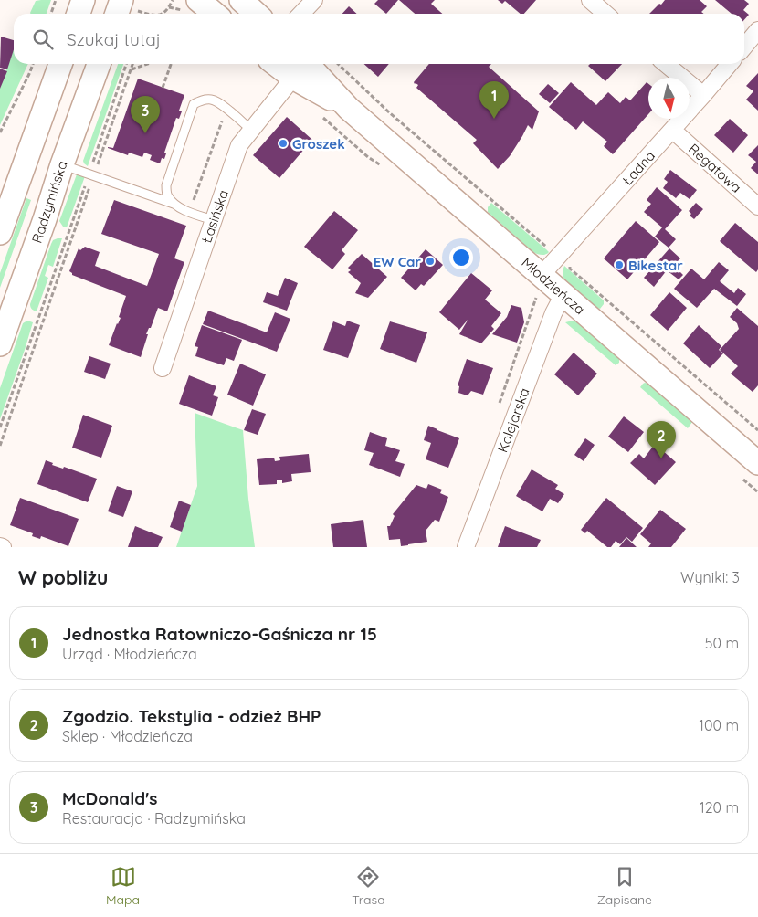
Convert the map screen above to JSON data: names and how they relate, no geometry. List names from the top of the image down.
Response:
{
  "streets": {
    "main road": ["Radzymińska", "Młodzieńcza"],
    "street": [
      "Ładna",
      "Regatowa",
      "Łasińska",
      "Kolejarska"
    ]
  },
  "crossings": [
    ["Ładna", "Regatowa"],
    ["Ładna", "Młodzieńcza"],
    ["Łasińska", "Młodzieńcza"],
    ["Młodzieńcza", "Kolejarska"]
  ],
  "places": ["Groszek", "EW Car", "Bikestar"],
  "north": "bottom",
  "page": {
    "search": "Szukaj tutaj",
    "pins": ["1", "3", "2"],
    "heading": ["W pobliżu", "Wyniki: 3"],
    "list": [
      {
        "mark": "1",
        "name": "Jednostka Ratowniczo-Gaśnicza nr 15",
        "note": "Urząd · Młodzieńcza",
        "value": "50 m"
      },
      {
        "mark": "2",
        "name": "Zgodzio. Tekstylia - odzież BHP",
        "note": "Sklep · Młodzieńcza",
        "value": "100 m"
      },
      {
        "mark": "3",
        "name": "McDonald's",
        "note": "Restauracja · Radzymińska",
        "value": "120 m"
      }
    ],
    "nav": ["Mapa", "Trasa", "Zapisane"]
  }
}
